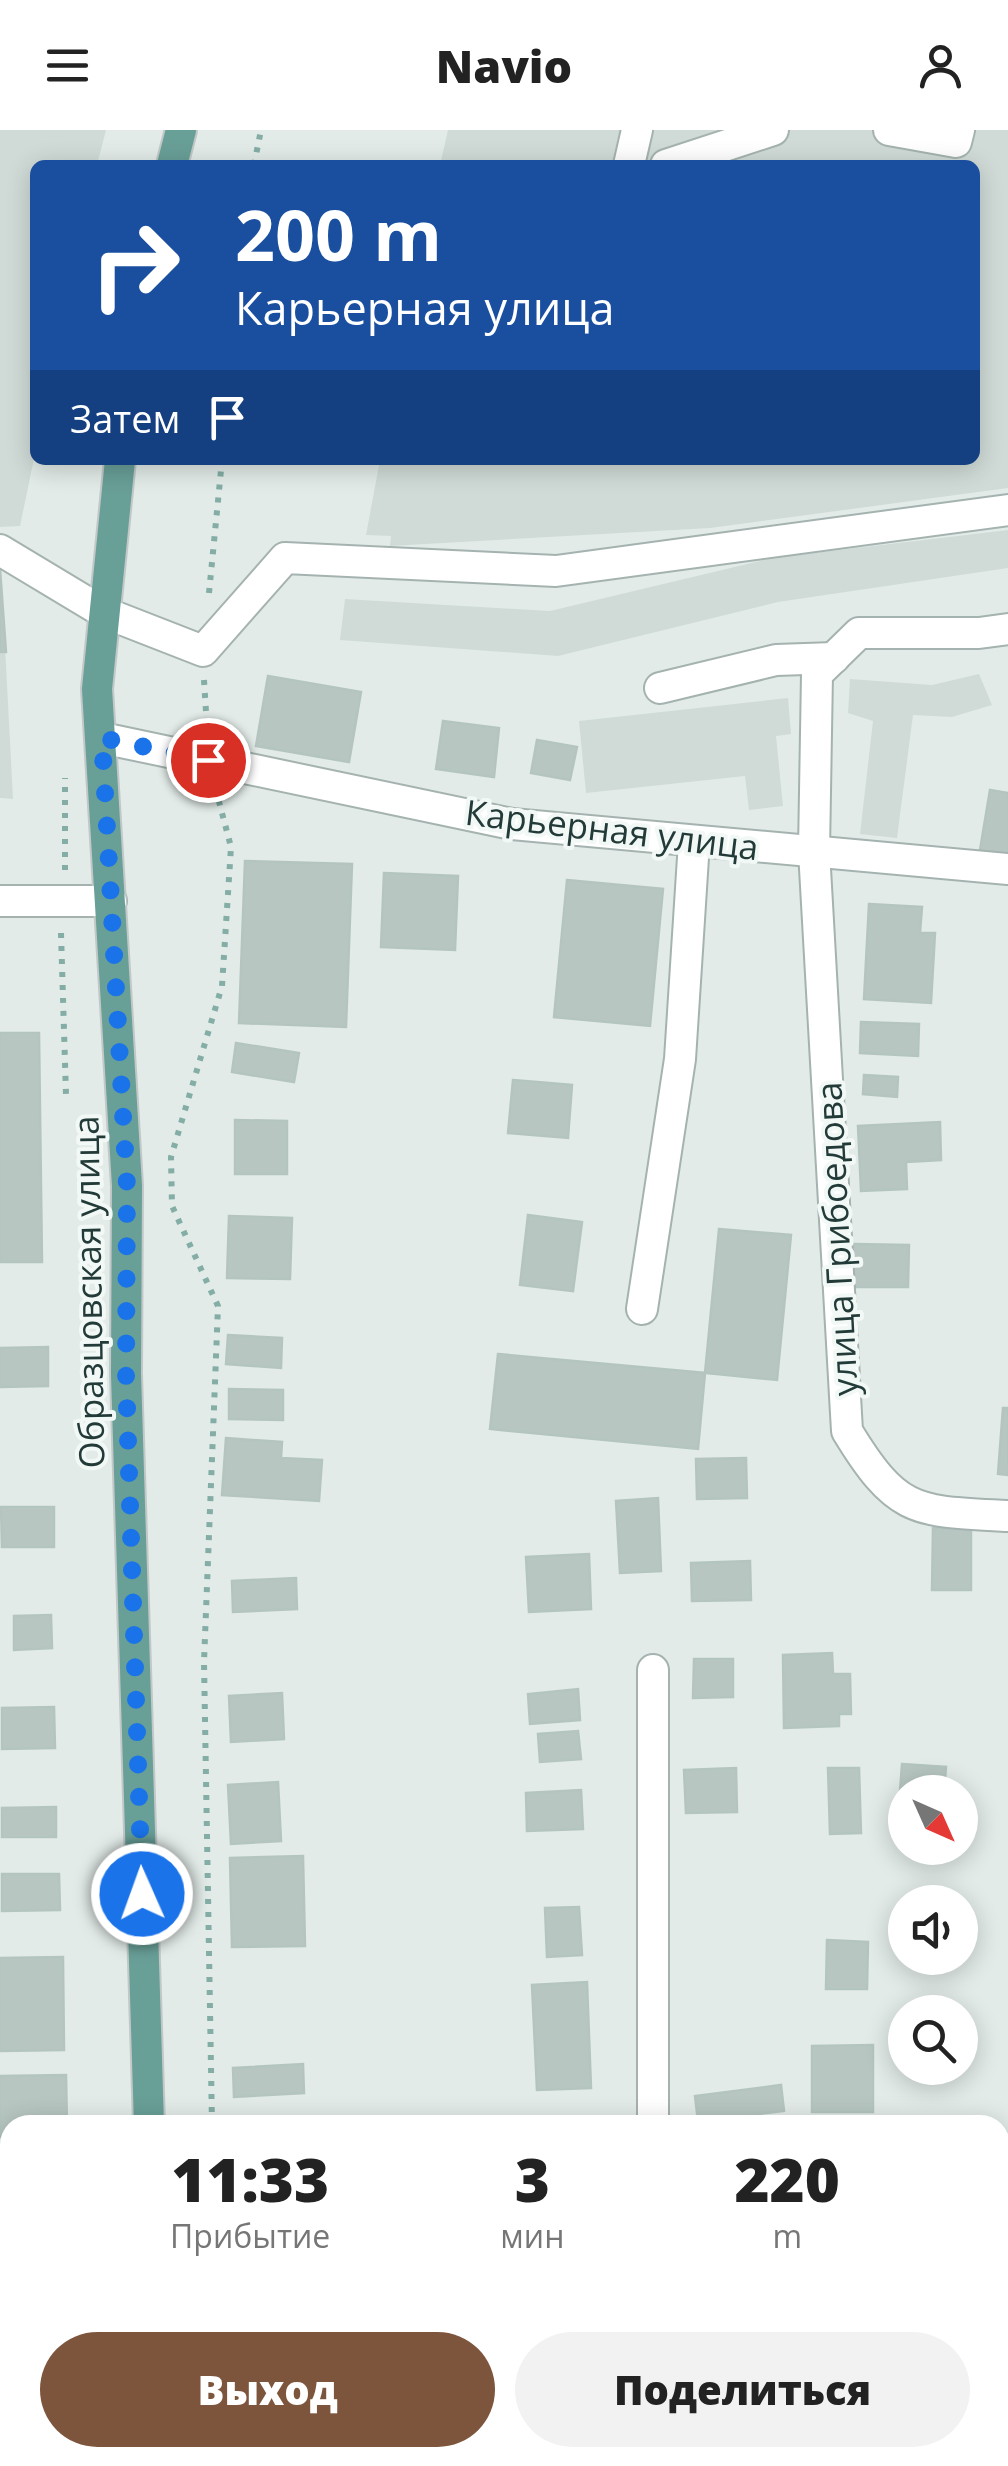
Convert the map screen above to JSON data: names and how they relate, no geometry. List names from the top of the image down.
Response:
{
  "streets": {
    "main road": ["Образцовская улица"],
    "street": ["Карьерная улица", "улица Грибоедова"]
  },
  "crossings": [
    ["Карьерная улица", "улица Грибоедова"],
    ["Карьерная улица", "Образцовская улица"]
  ],
  "north": "bottom right",
  "page": {
    "header": "Navio",
    "turn": ["200 m", "Карьерная улица"],
    "then": "Затем",
    "eta": [
      "11:33",
      "Прибытие",
      "3",
      "мин",
      "220",
      "m"
    ],
    "buttons": ["Выход", "Поделиться"]
  }
}
